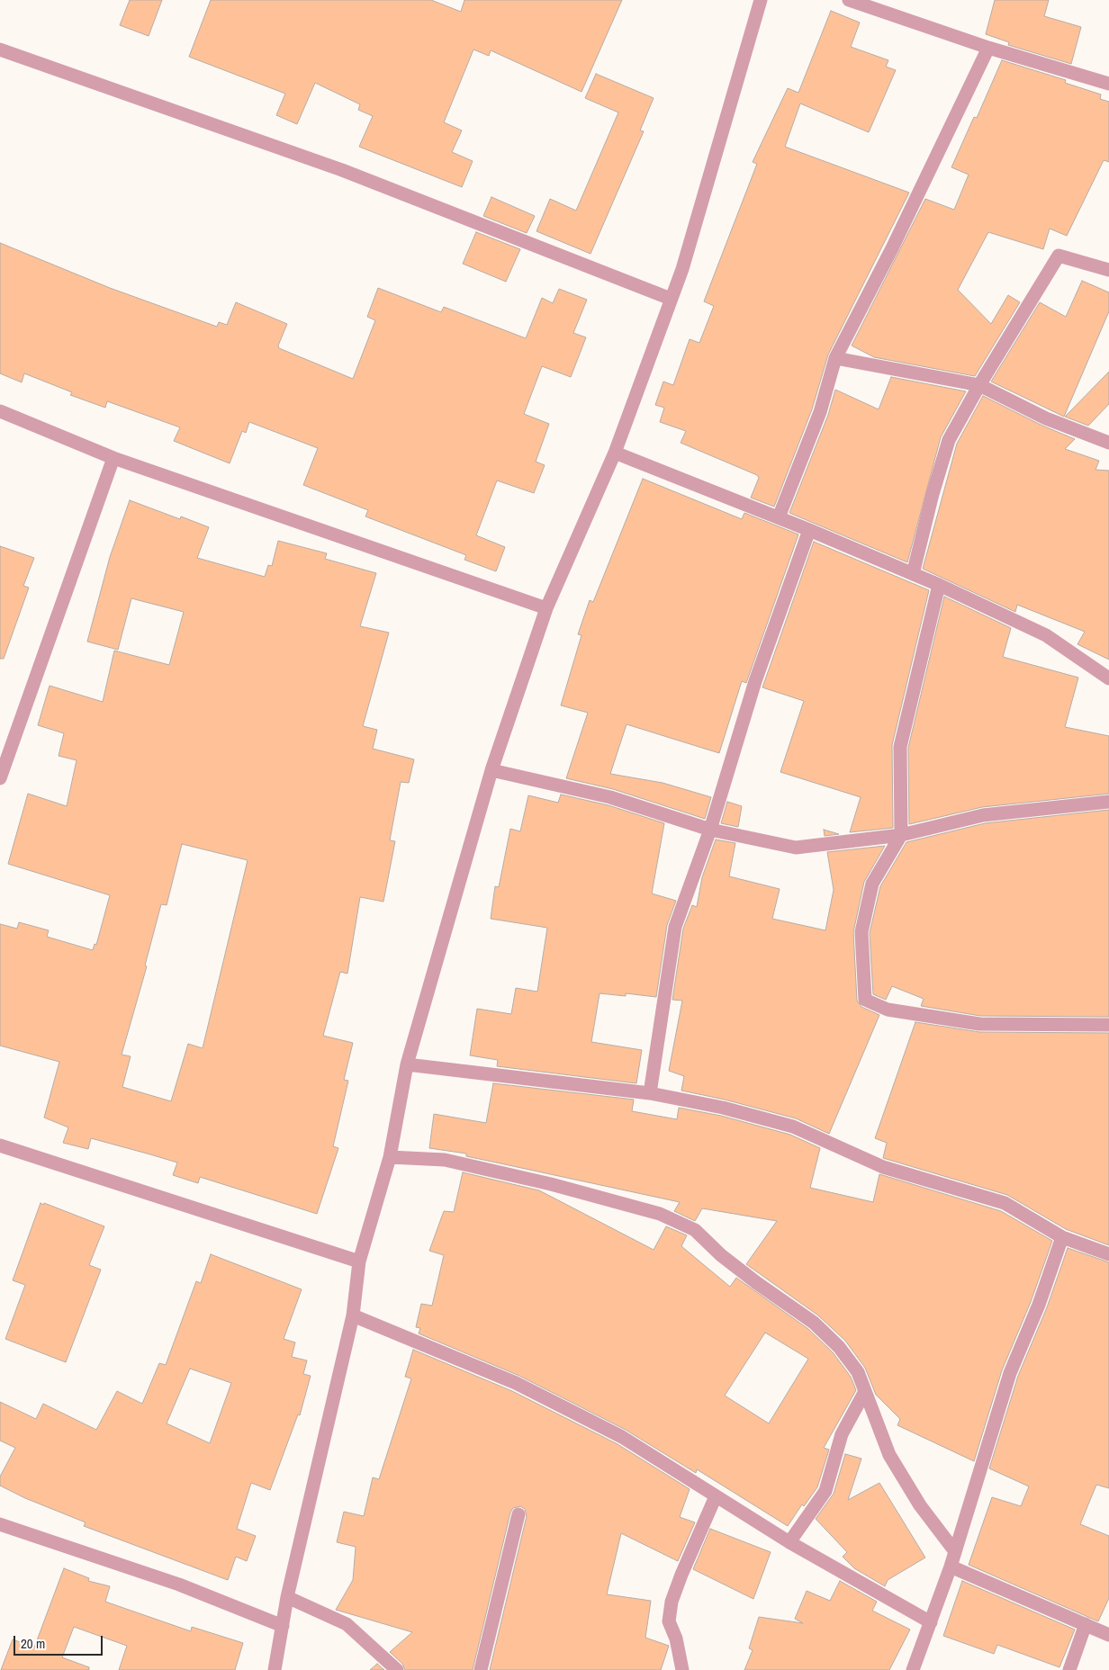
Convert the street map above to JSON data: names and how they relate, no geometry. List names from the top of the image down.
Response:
{
  "scale_bar": "20 m"
}
